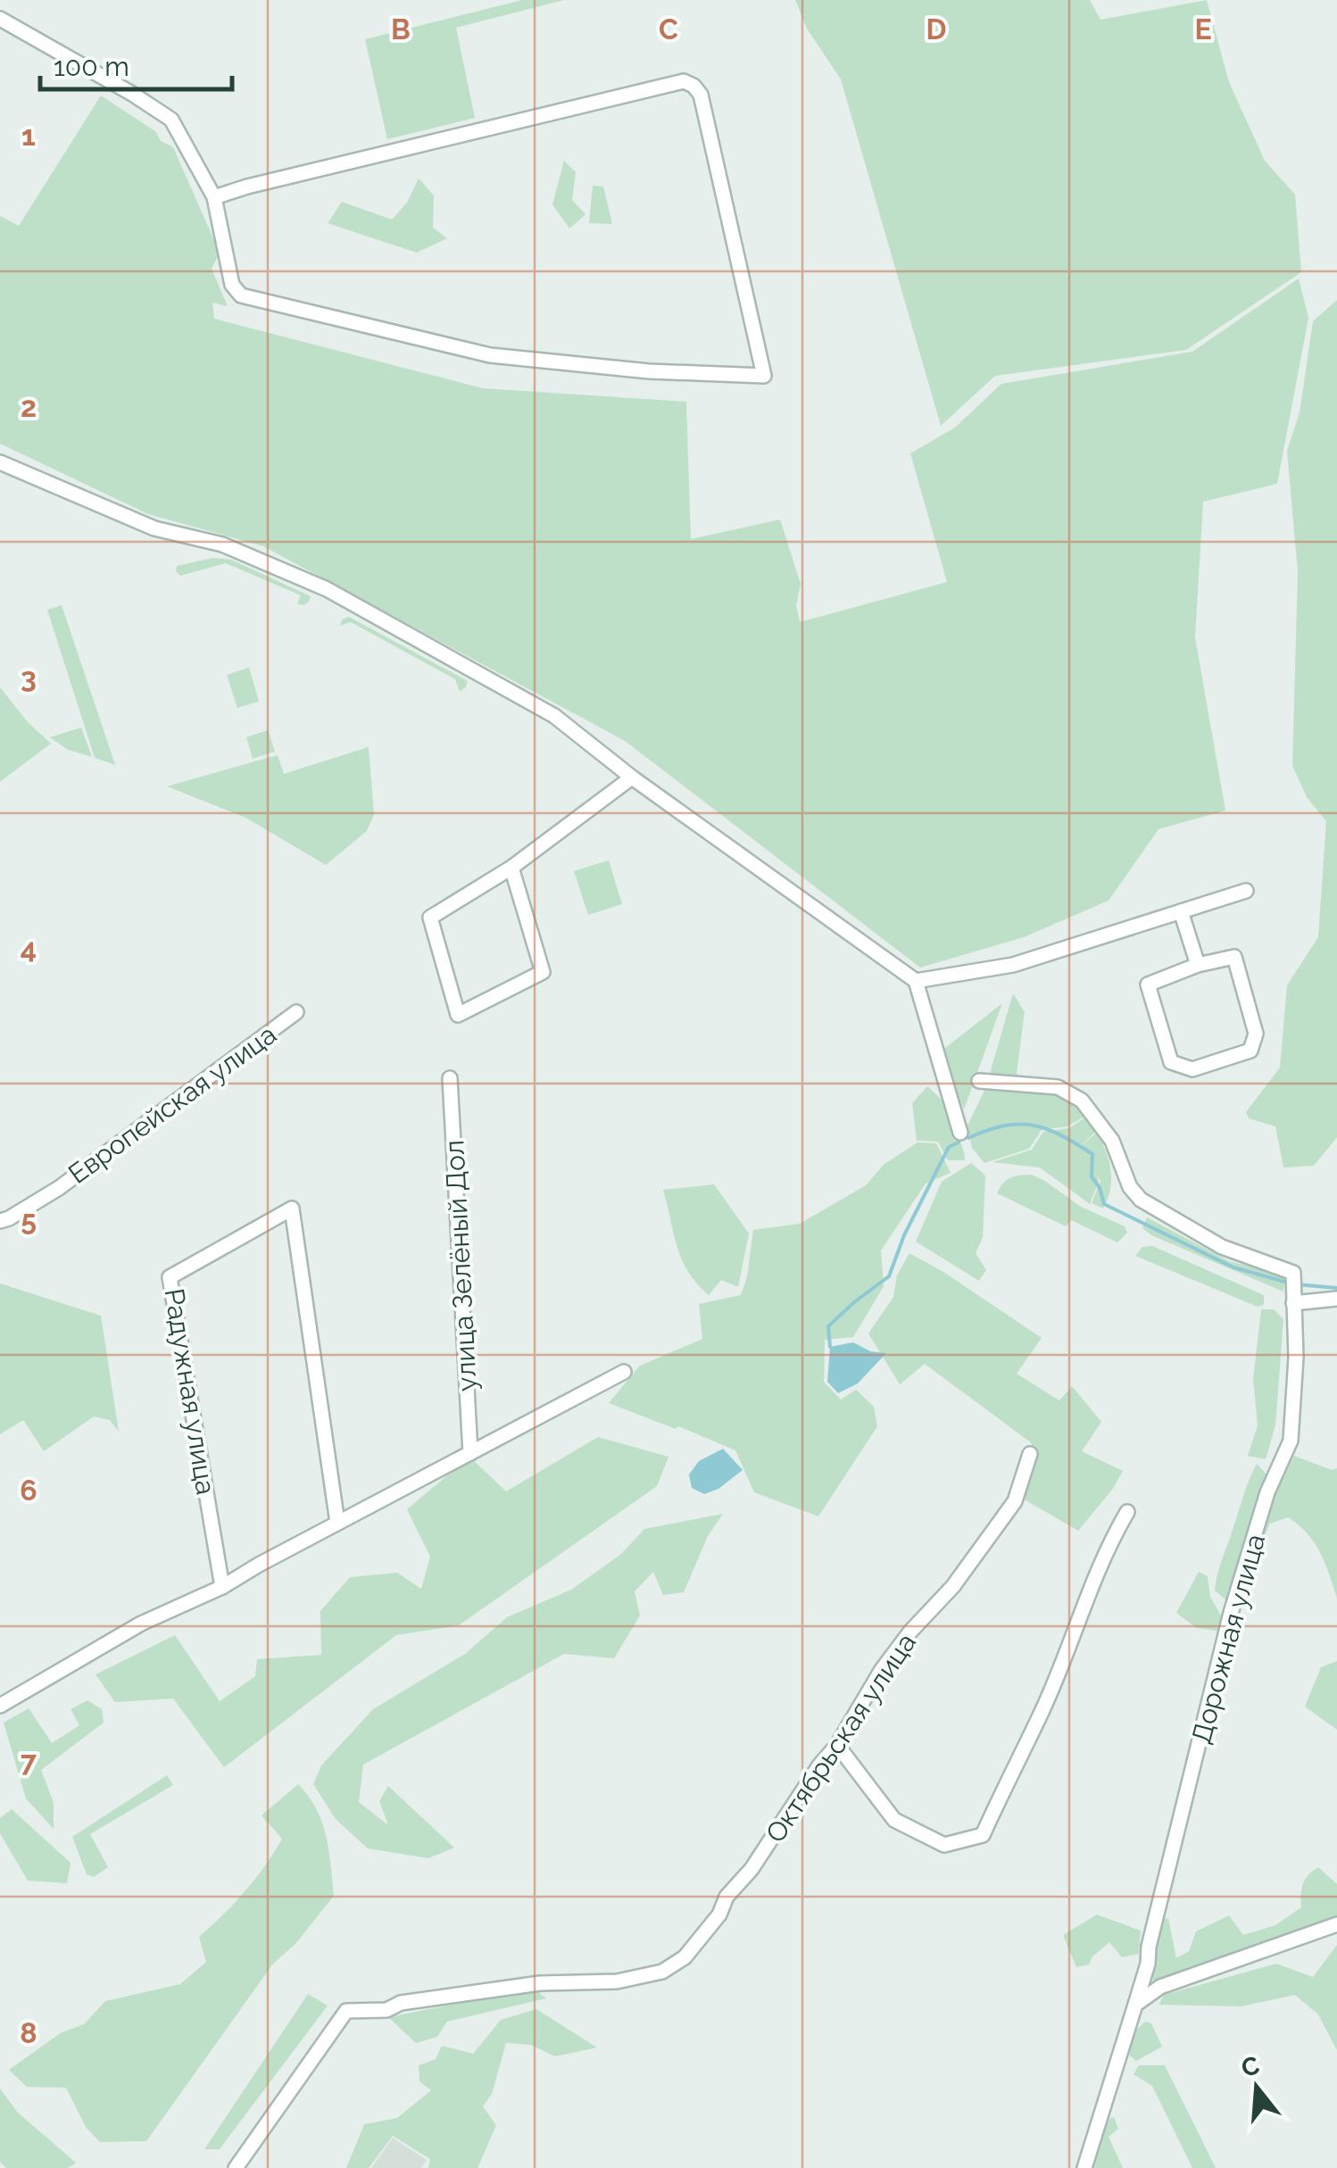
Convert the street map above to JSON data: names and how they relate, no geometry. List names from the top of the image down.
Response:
{
  "streets": {
    "street": [
      "Европейская улица",
      "улица Зелёный Дол",
      "Радужная улица",
      "Дорожная улица",
      "Октябрьская улица"
    ]
  },
  "scale_bar": "100 m",
  "north": "top",
  "grid": {
    "columns": [
      "B",
      "C",
      "D",
      "E"
    ],
    "rows": [
      "1",
      "2",
      "3",
      "4",
      "5",
      "6",
      "7",
      "8"
    ]
  }
}
